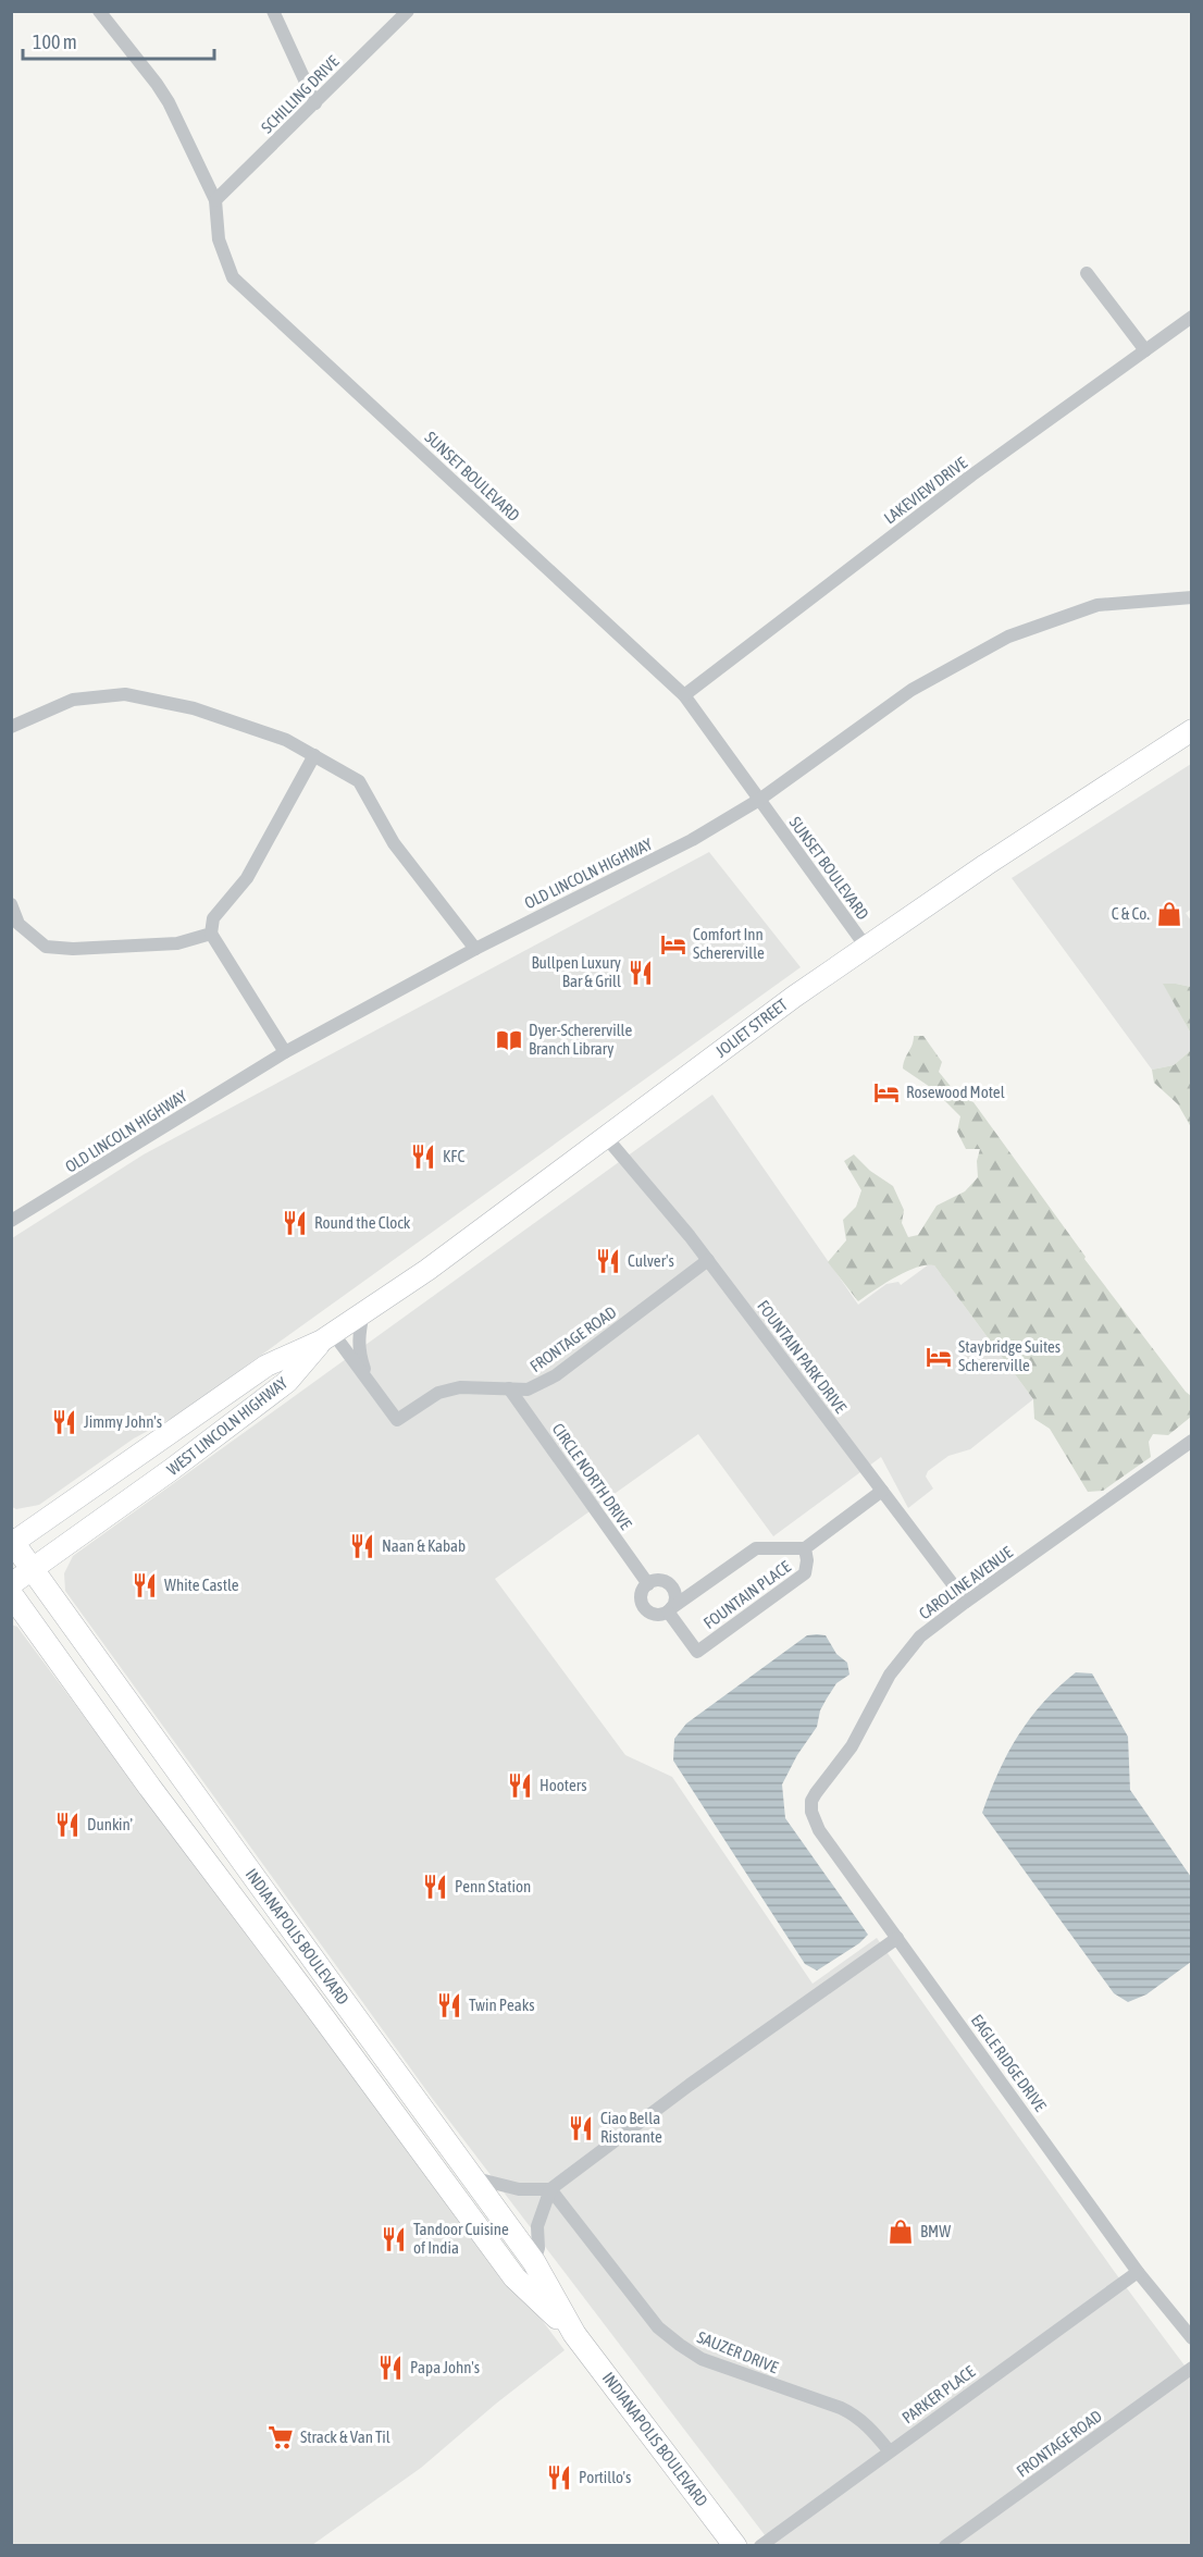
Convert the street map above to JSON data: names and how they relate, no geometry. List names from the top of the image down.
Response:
{
  "streets": {
    "highway": ["INDIANAPOLIS BOULEVARD"],
    "main road": ["JOLIET STREET", "WEST LINCOLN HIGHWAY"],
    "street": [
      "SCHILLING DRIVE",
      "SUNSET BOULEVARD",
      "LAKEVIEW DRIVE",
      "OLD LINCOLN HIGHWAY",
      "FRONTAGE ROAD",
      "FOUNTAIN PARK DRIVE",
      "CIRCLE NORTH DRIVE",
      "CAROLINE AVENUE",
      "FOUNTAIN PLACE",
      "EAGLE RIDGE DRIVE",
      "SAUZER DRIVE",
      "PARKER PLACE"
    ]
  },
  "crossings": [
    ["SCHILLING DRIVE", "SUNSET BOULEVARD"],
    ["SUNSET BOULEVARD", "LAKEVIEW DRIVE"],
    ["SUNSET BOULEVARD", "OLD LINCOLN HIGHWAY"],
    ["SUNSET BOULEVARD", "JOLIET STREET"],
    ["JOLIET STREET", "FRONTAGE ROAD"],
    ["JOLIET STREET", "FOUNTAIN PARK DRIVE"],
    ["JOLIET STREET", "WEST LINCOLN HIGHWAY"],
    ["FRONTAGE ROAD", "FOUNTAIN PARK DRIVE"],
    ["FRONTAGE ROAD", "WEST LINCOLN HIGHWAY"],
    ["FRONTAGE ROAD", "CIRCLE NORTH DRIVE"],
    ["FOUNTAIN PARK DRIVE", "CAROLINE AVENUE"],
    ["FOUNTAIN PARK DRIVE", "FOUNTAIN PLACE"],
    ["WEST LINCOLN HIGHWAY", "INDIANAPOLIS BOULEVARD"],
    ["CIRCLE NORTH DRIVE", "FOUNTAIN PLACE"],
    ["CAROLINE AVENUE", "EAGLE RIDGE DRIVE"],
    ["EAGLE RIDGE DRIVE", "PARKER PLACE"],
    ["SAUZER DRIVE", "PARKER PLACE"]
  ],
  "places": {
    "shop": ["C & Co.", "BMW"],
    "hotel": ["Comfort Inn Schererville", "Rosewood Motel", "Staybridge Suites Schererville"],
    "restaurant": [
      "Bullpen Luxury Bar & Grill",
      "KFC",
      "Round the Clock",
      "Culver's",
      "Jimmy John's",
      "Naan & Kabab",
      "White Castle",
      "Hooters",
      "Dunkin'",
      "Penn Station",
      "Twin Peaks",
      "Ciao Bella Ristorante",
      "Tandoor Cuisine of India",
      "Papa John's",
      "Portillo's"
    ],
    "library": ["Dyer-Schererville Branch Library"],
    "supermarket": ["Strack & Van Til"]
  },
  "scale_bar": "100 m"
}
